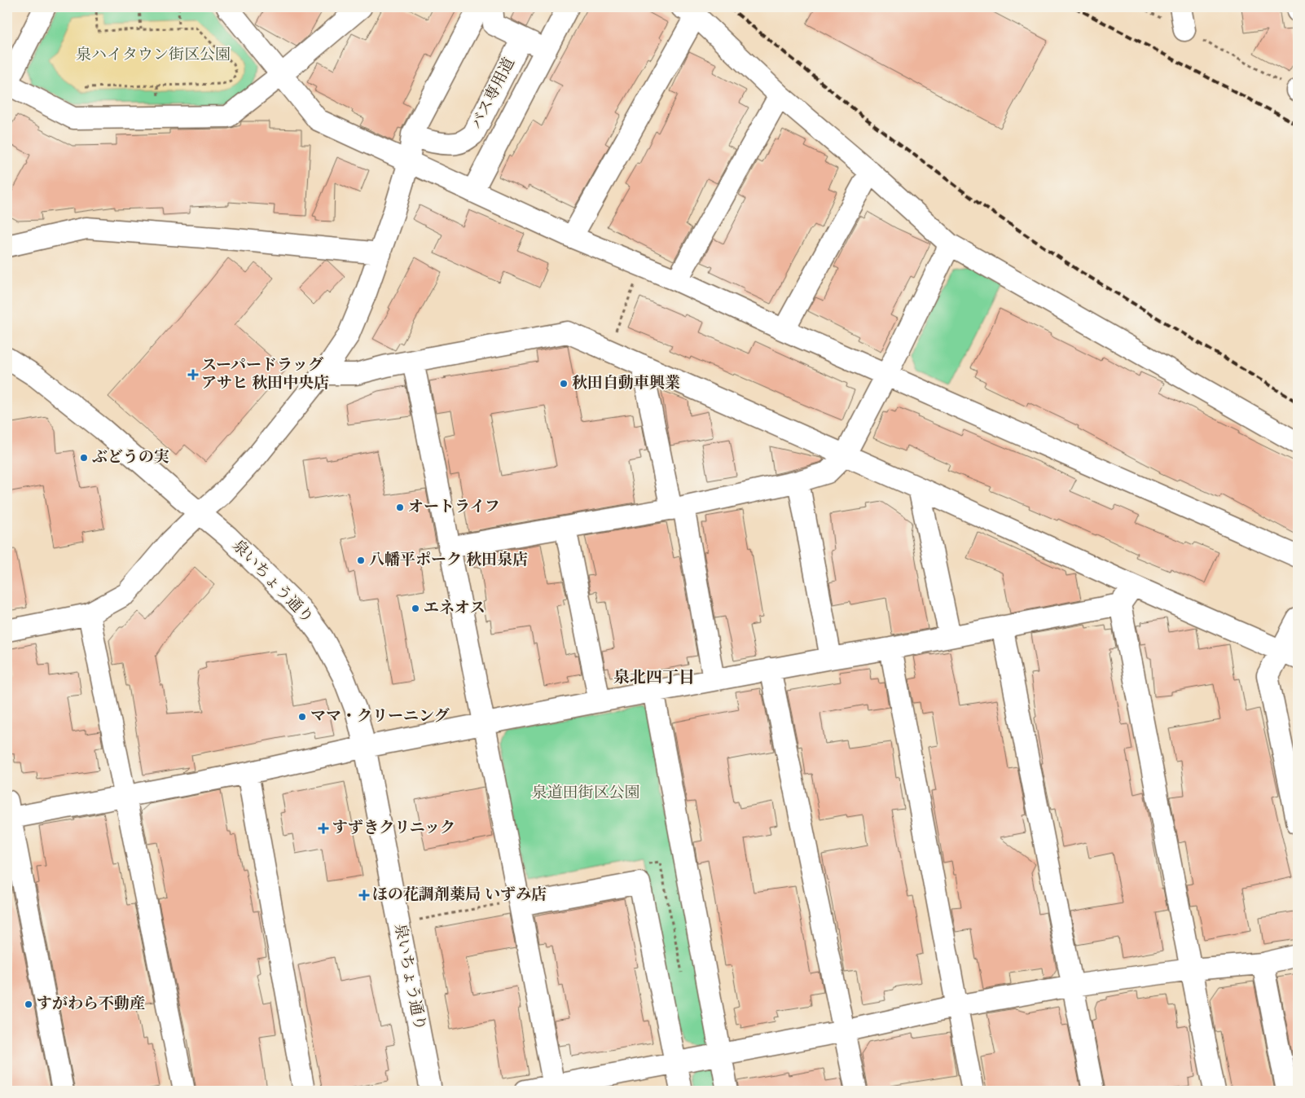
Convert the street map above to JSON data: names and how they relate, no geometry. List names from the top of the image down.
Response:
{
  "streets": {
    "street": ["バス専用道", "泉いちょう通り"]
  },
  "districts": ["泉北四丁目"],
  "parks": ["泉ハイタウン街区公園", "泉道田街区公園"],
  "places": {
    "health": ["スーパードラッグ アサヒ 秋田中央店", "すずきクリニック", "ほの花調剤薬局 いずみ店"],
    "other": [
      "秋田自動車興業",
      "ぶどうの実",
      "オートライフ",
      "八幡平ポーク 秋田泉店",
      "エネオス",
      "ママ・クリーニング",
      "すがわら不動産"
    ]
  }
}
